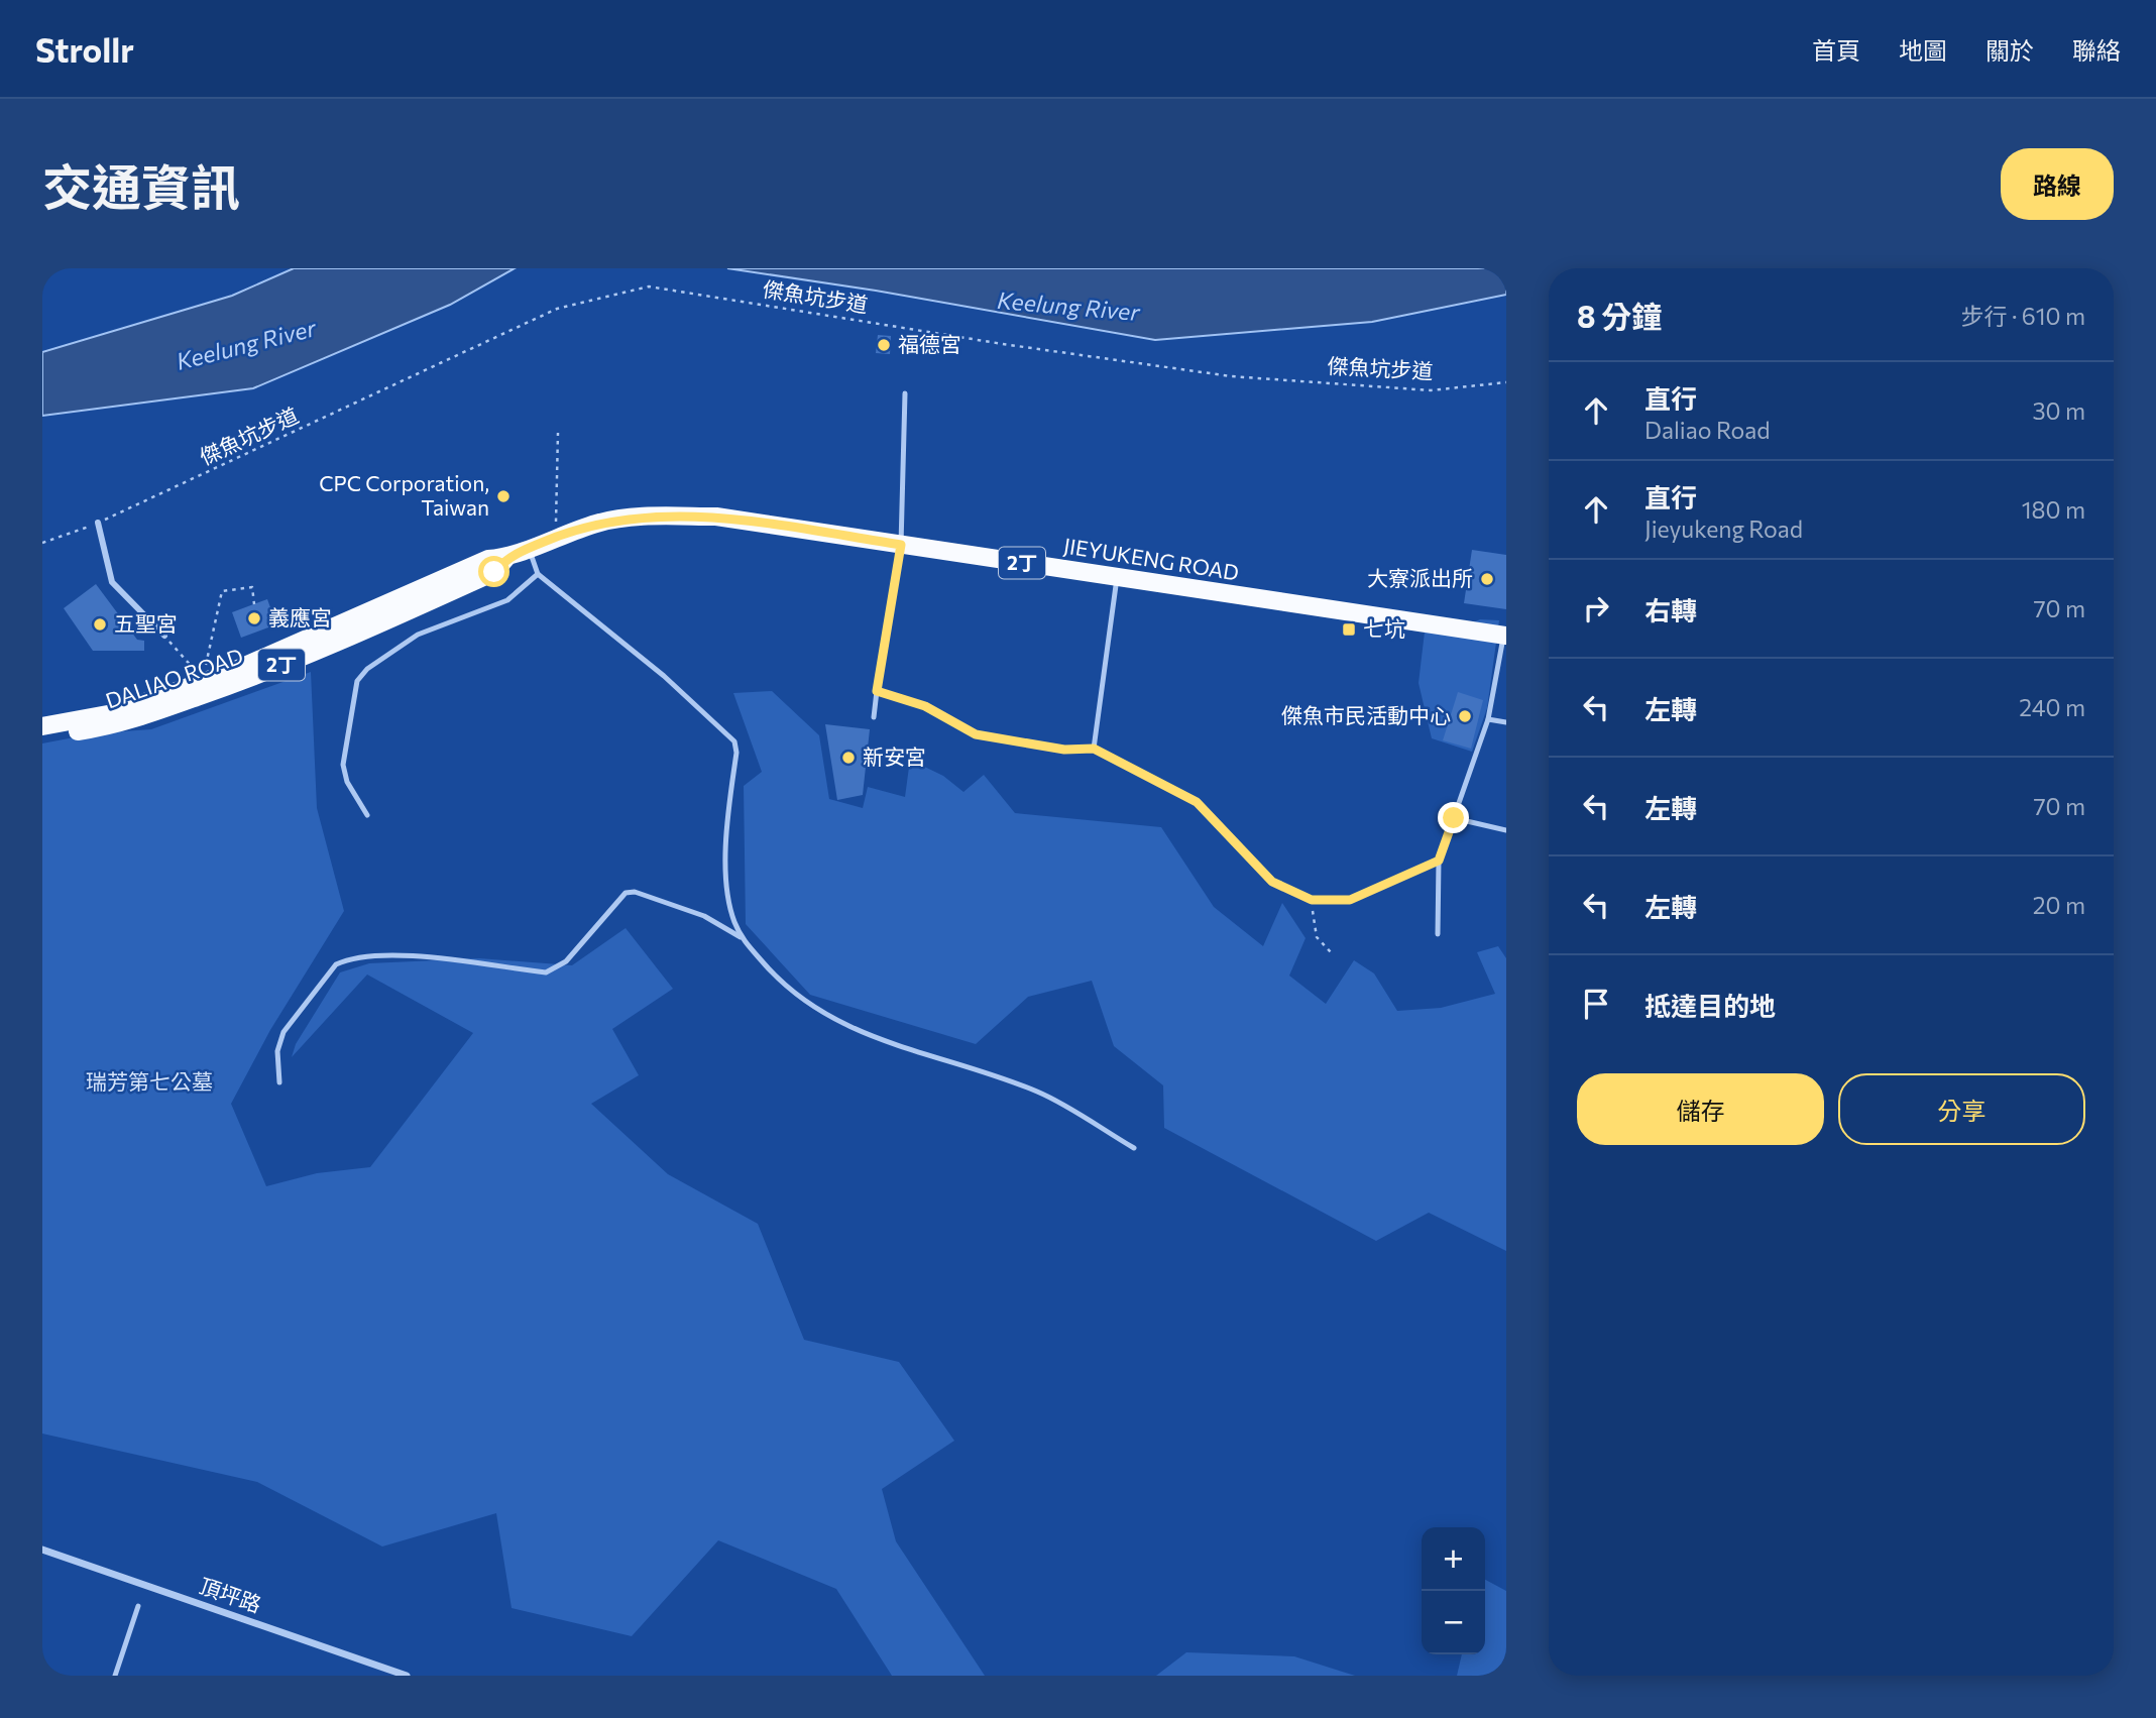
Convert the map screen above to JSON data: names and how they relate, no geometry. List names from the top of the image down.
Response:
{
  "streets": {
    "main road": ["JIEYUKENG ROAD", "2丁", "DALIAO ROAD"],
    "street": ["頂坪路"],
    "path": ["傑魚坑步道"]
  },
  "crossings": [
    ["JIEYUKENG ROAD", "DALIAO ROAD"]
  ],
  "water": ["Keelung River"],
  "parks": ["瑞芳第七公墓"],
  "places": {
    "other": [
      "福德宮",
      "CPC Corporation, Taiwan",
      "大寮派出所",
      "義應宮",
      "五聖宮",
      "傑魚市民活動中心",
      "新安宮"
    ],
    "transit": ["七坑"]
  },
  "page": {
    "header": "Strollr",
    "nav": [
      "首頁",
      "地圖",
      "關於",
      "聯絡"
    ],
    "title": "交通資訊",
    "buttons": [
      "路線",
      ["儲存", "分享"]
    ],
    "heading": ["8 分鐘", "步行 · 610 m"],
    "list": [
      ["直行", "Daliao Road", "30 m"],
      ["直行", "Jieyukeng Road", "180 m"],
      ["右轉", "70 m"],
      ["左轉", "240 m"],
      ["左轉", "70 m"],
      ["左轉", "20 m"],
      "抵達目的地"
    ],
    "map_buttons": ["+", "−"]
  }
}
